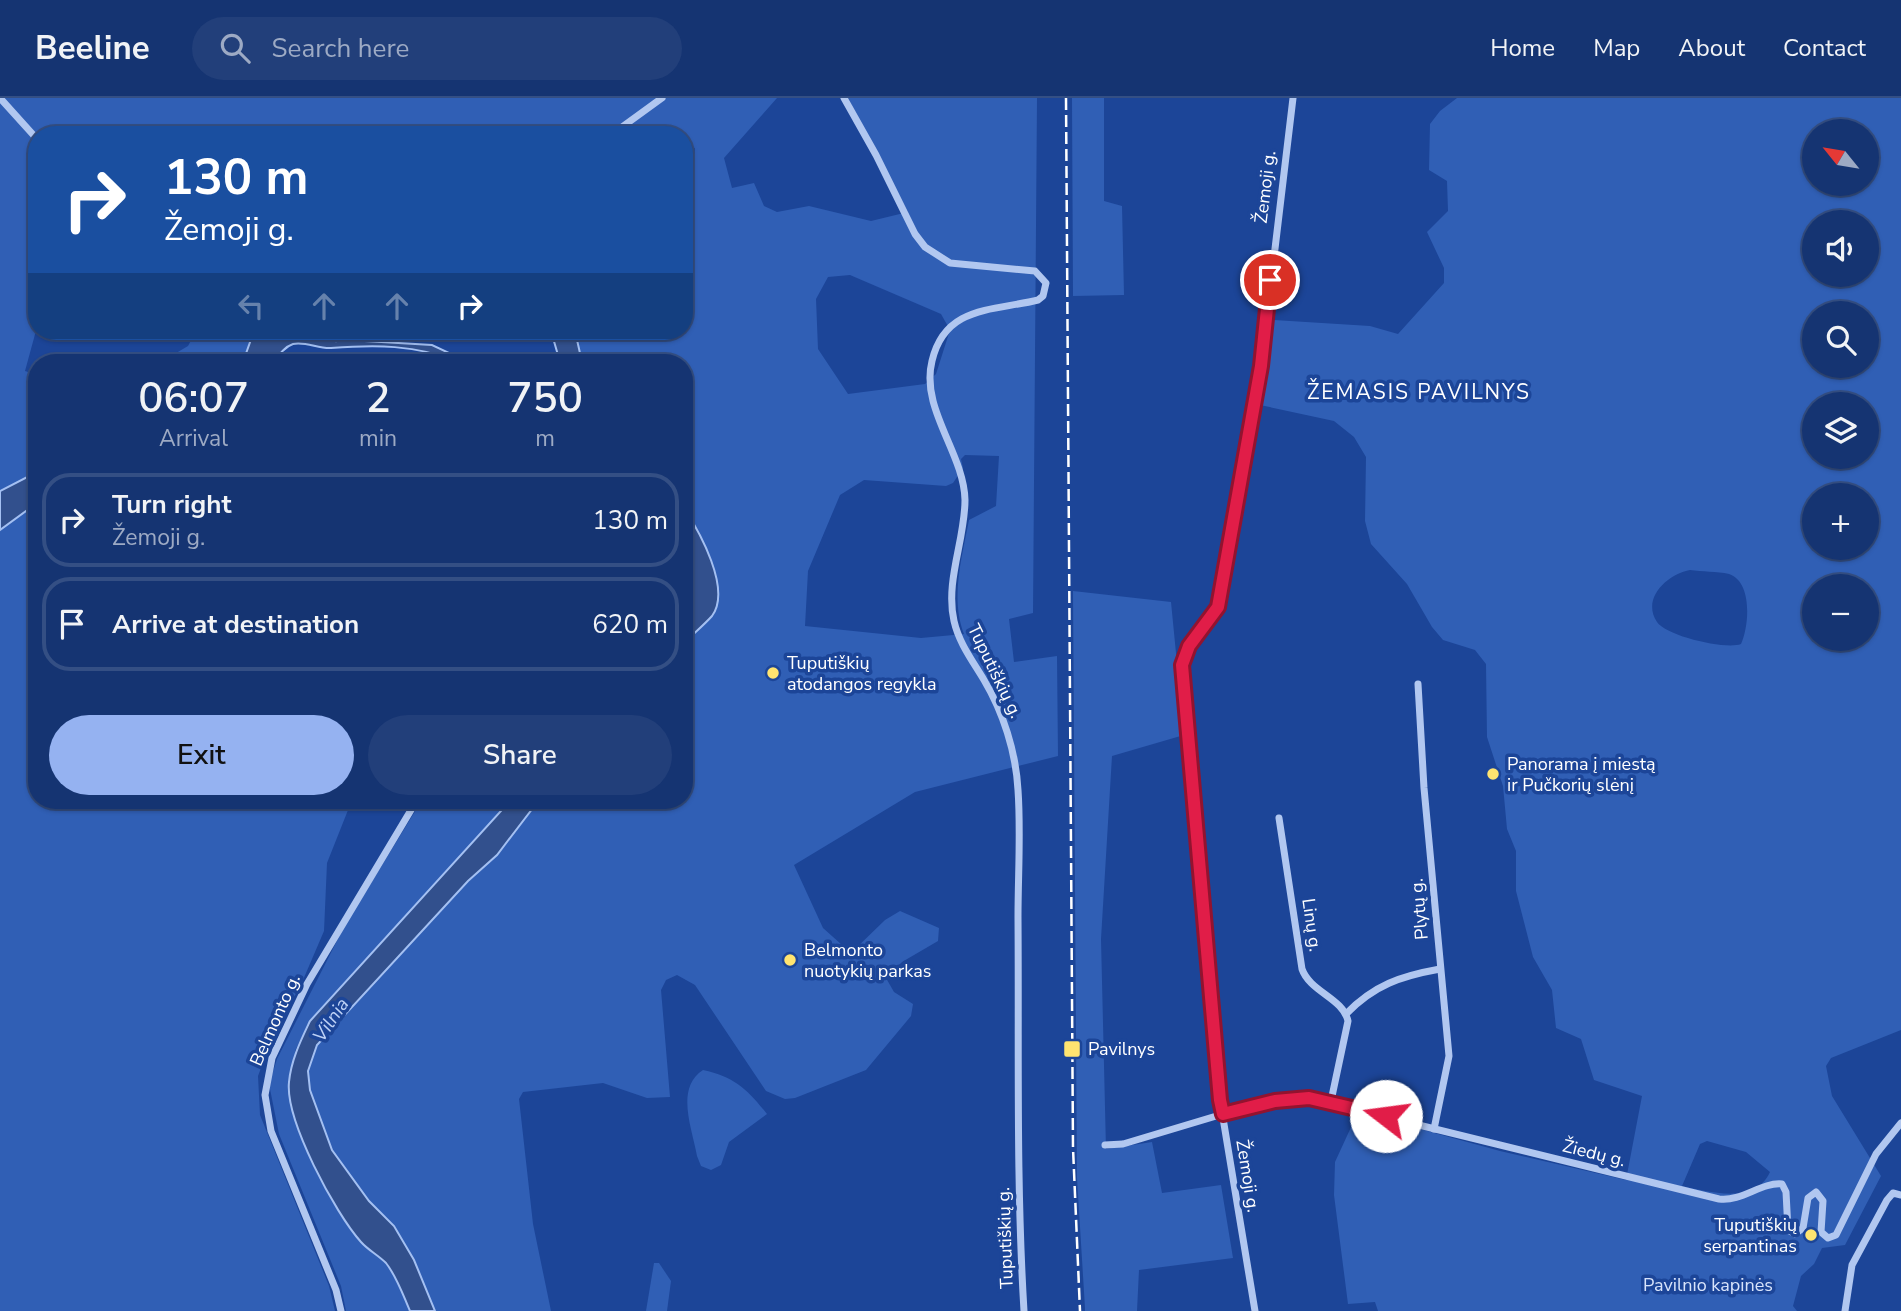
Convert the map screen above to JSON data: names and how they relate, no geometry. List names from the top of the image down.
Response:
{
  "streets": {
    "street": [
      "Žemoji g.",
      "Tuputiškių g.",
      "Plytų g.",
      "Linų g.",
      "Belmonto g.",
      "Žiedų g."
    ]
  },
  "crossings": [
    ["Žemoji g.", "Žiedų g."],
    ["Plytų g.", "Žiedų g."]
  ],
  "districts": ["ŽEMASIS PAVILNYS"],
  "water": ["Vilnia"],
  "parks": ["Pavilnio kapinės"],
  "places": {
    "other": [
      "Tuputiškių atodangos regykla",
      "Panorama į miestą ir Pučkorių slėnį",
      "Belmonto nuotykių parkas",
      "Tuputiškių serpantinas"
    ],
    "transit": ["Pavilnys"]
  },
  "north": "top left",
  "page": {
    "header": "Beeline",
    "search": "Search here",
    "nav": [
      "Home",
      "Map",
      "About",
      "Contact"
    ],
    "map_buttons": ["+", "−"],
    "turn": ["130 m", "Žemoji g."],
    "eta": [
      "06:07",
      "Arrival",
      "2",
      "min",
      "750",
      "m"
    ],
    "list": [
      {
        "name": "Turn right",
        "note": "Žemoji g.",
        "value": "130 m"
      },
      {
        "name": "Arrive at destination",
        "value": "620 m"
      }
    ],
    "buttons": ["Exit", "Share"]
  }
}
